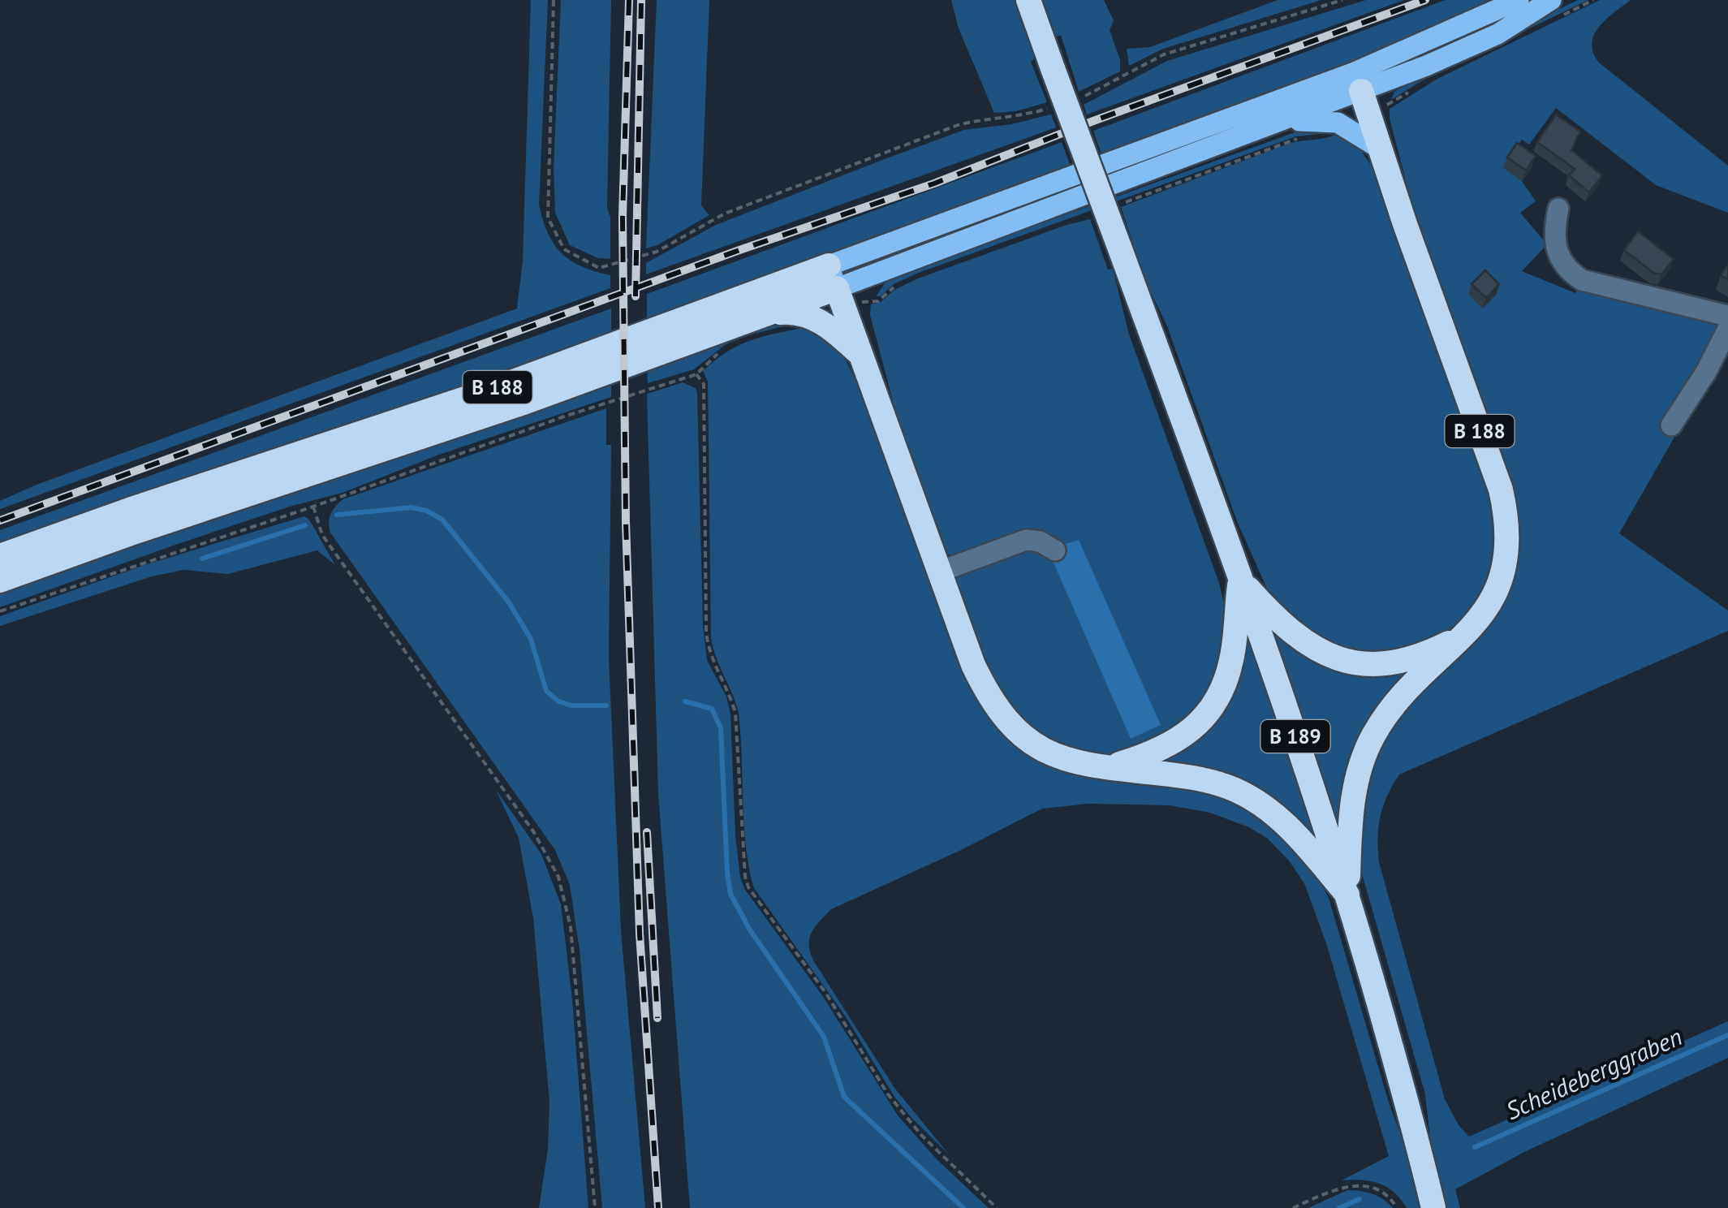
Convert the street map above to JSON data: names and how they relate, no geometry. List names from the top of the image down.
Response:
{
  "streets": {
    "highway": ["B 188", "B 189"]
  },
  "crossings": [
    ["B 188", "B 189"]
  ],
  "water": ["Scheideberggraben"]
}
